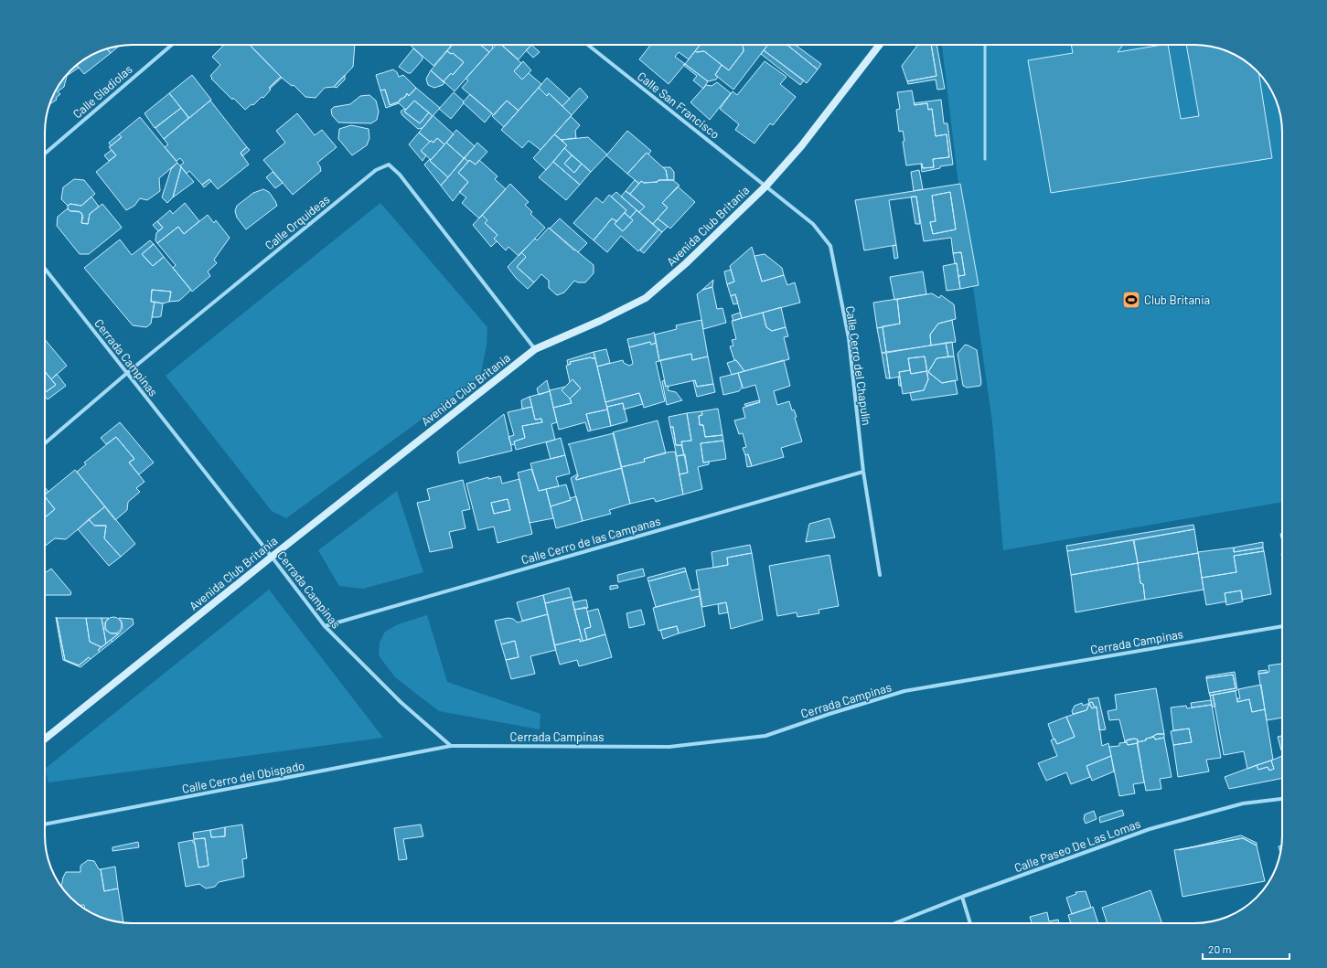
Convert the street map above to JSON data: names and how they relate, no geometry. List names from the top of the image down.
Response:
{
  "streets": {
    "main road": ["Avenida Club Britania"],
    "street": [
      "Calle Gladiolas",
      "Calle San Francisco",
      "Calle Orquídeas",
      "Cerrada Campinas",
      "Calle Cerro del Chapulín",
      "Calle Cerro de las Campanas",
      "Calle Cerro del Obispado",
      "Calle Paseo De Las Lomas"
    ]
  },
  "crossings": [
    ["Calle San Francisco", "Avenida Club Britania"],
    ["Calle San Francisco", "Calle Cerro del Chapulín"],
    ["Calle Orquídeas", "Avenida Club Britania"],
    ["Calle Orquídeas", "Cerrada Campinas"],
    ["Avenida Club Britania", "Cerrada Campinas"],
    ["Avenida Club Britania", "Calle Cerro del Chapulín"],
    ["Cerrada Campinas", "Calle Cerro de las Campanas"],
    ["Cerrada Campinas", "Calle Cerro del Obispado"],
    ["Calle Cerro del Chapulín", "Calle Cerro de las Campanas"]
  ],
  "places": {
    "sports": ["Club Britania"]
  },
  "scale_bar": "20 m"
}
